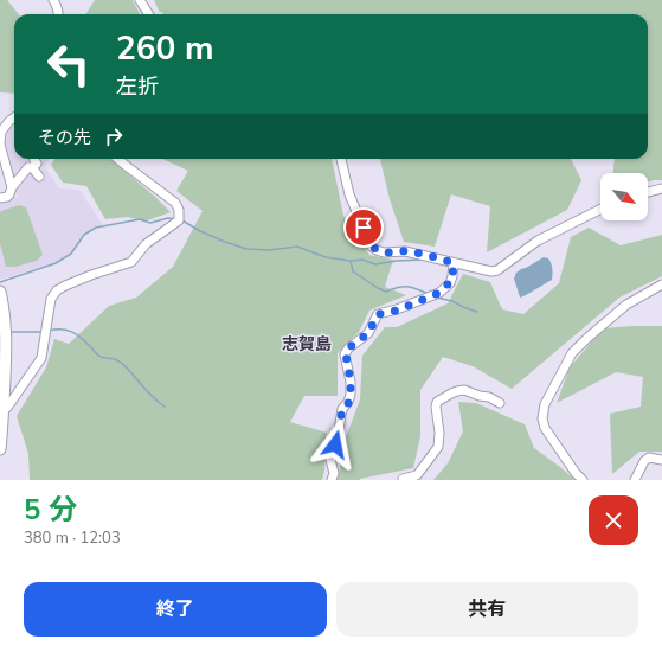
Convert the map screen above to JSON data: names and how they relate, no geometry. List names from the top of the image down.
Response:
{
  "districts": ["志賀島"],
  "north": "bottom right",
  "page": {
    "turn": ["260 m", "左折"],
    "then": "その先",
    "heading": ["5 分", "380 m · 12:03"],
    "buttons": ["終了", "共有"]
  }
}
